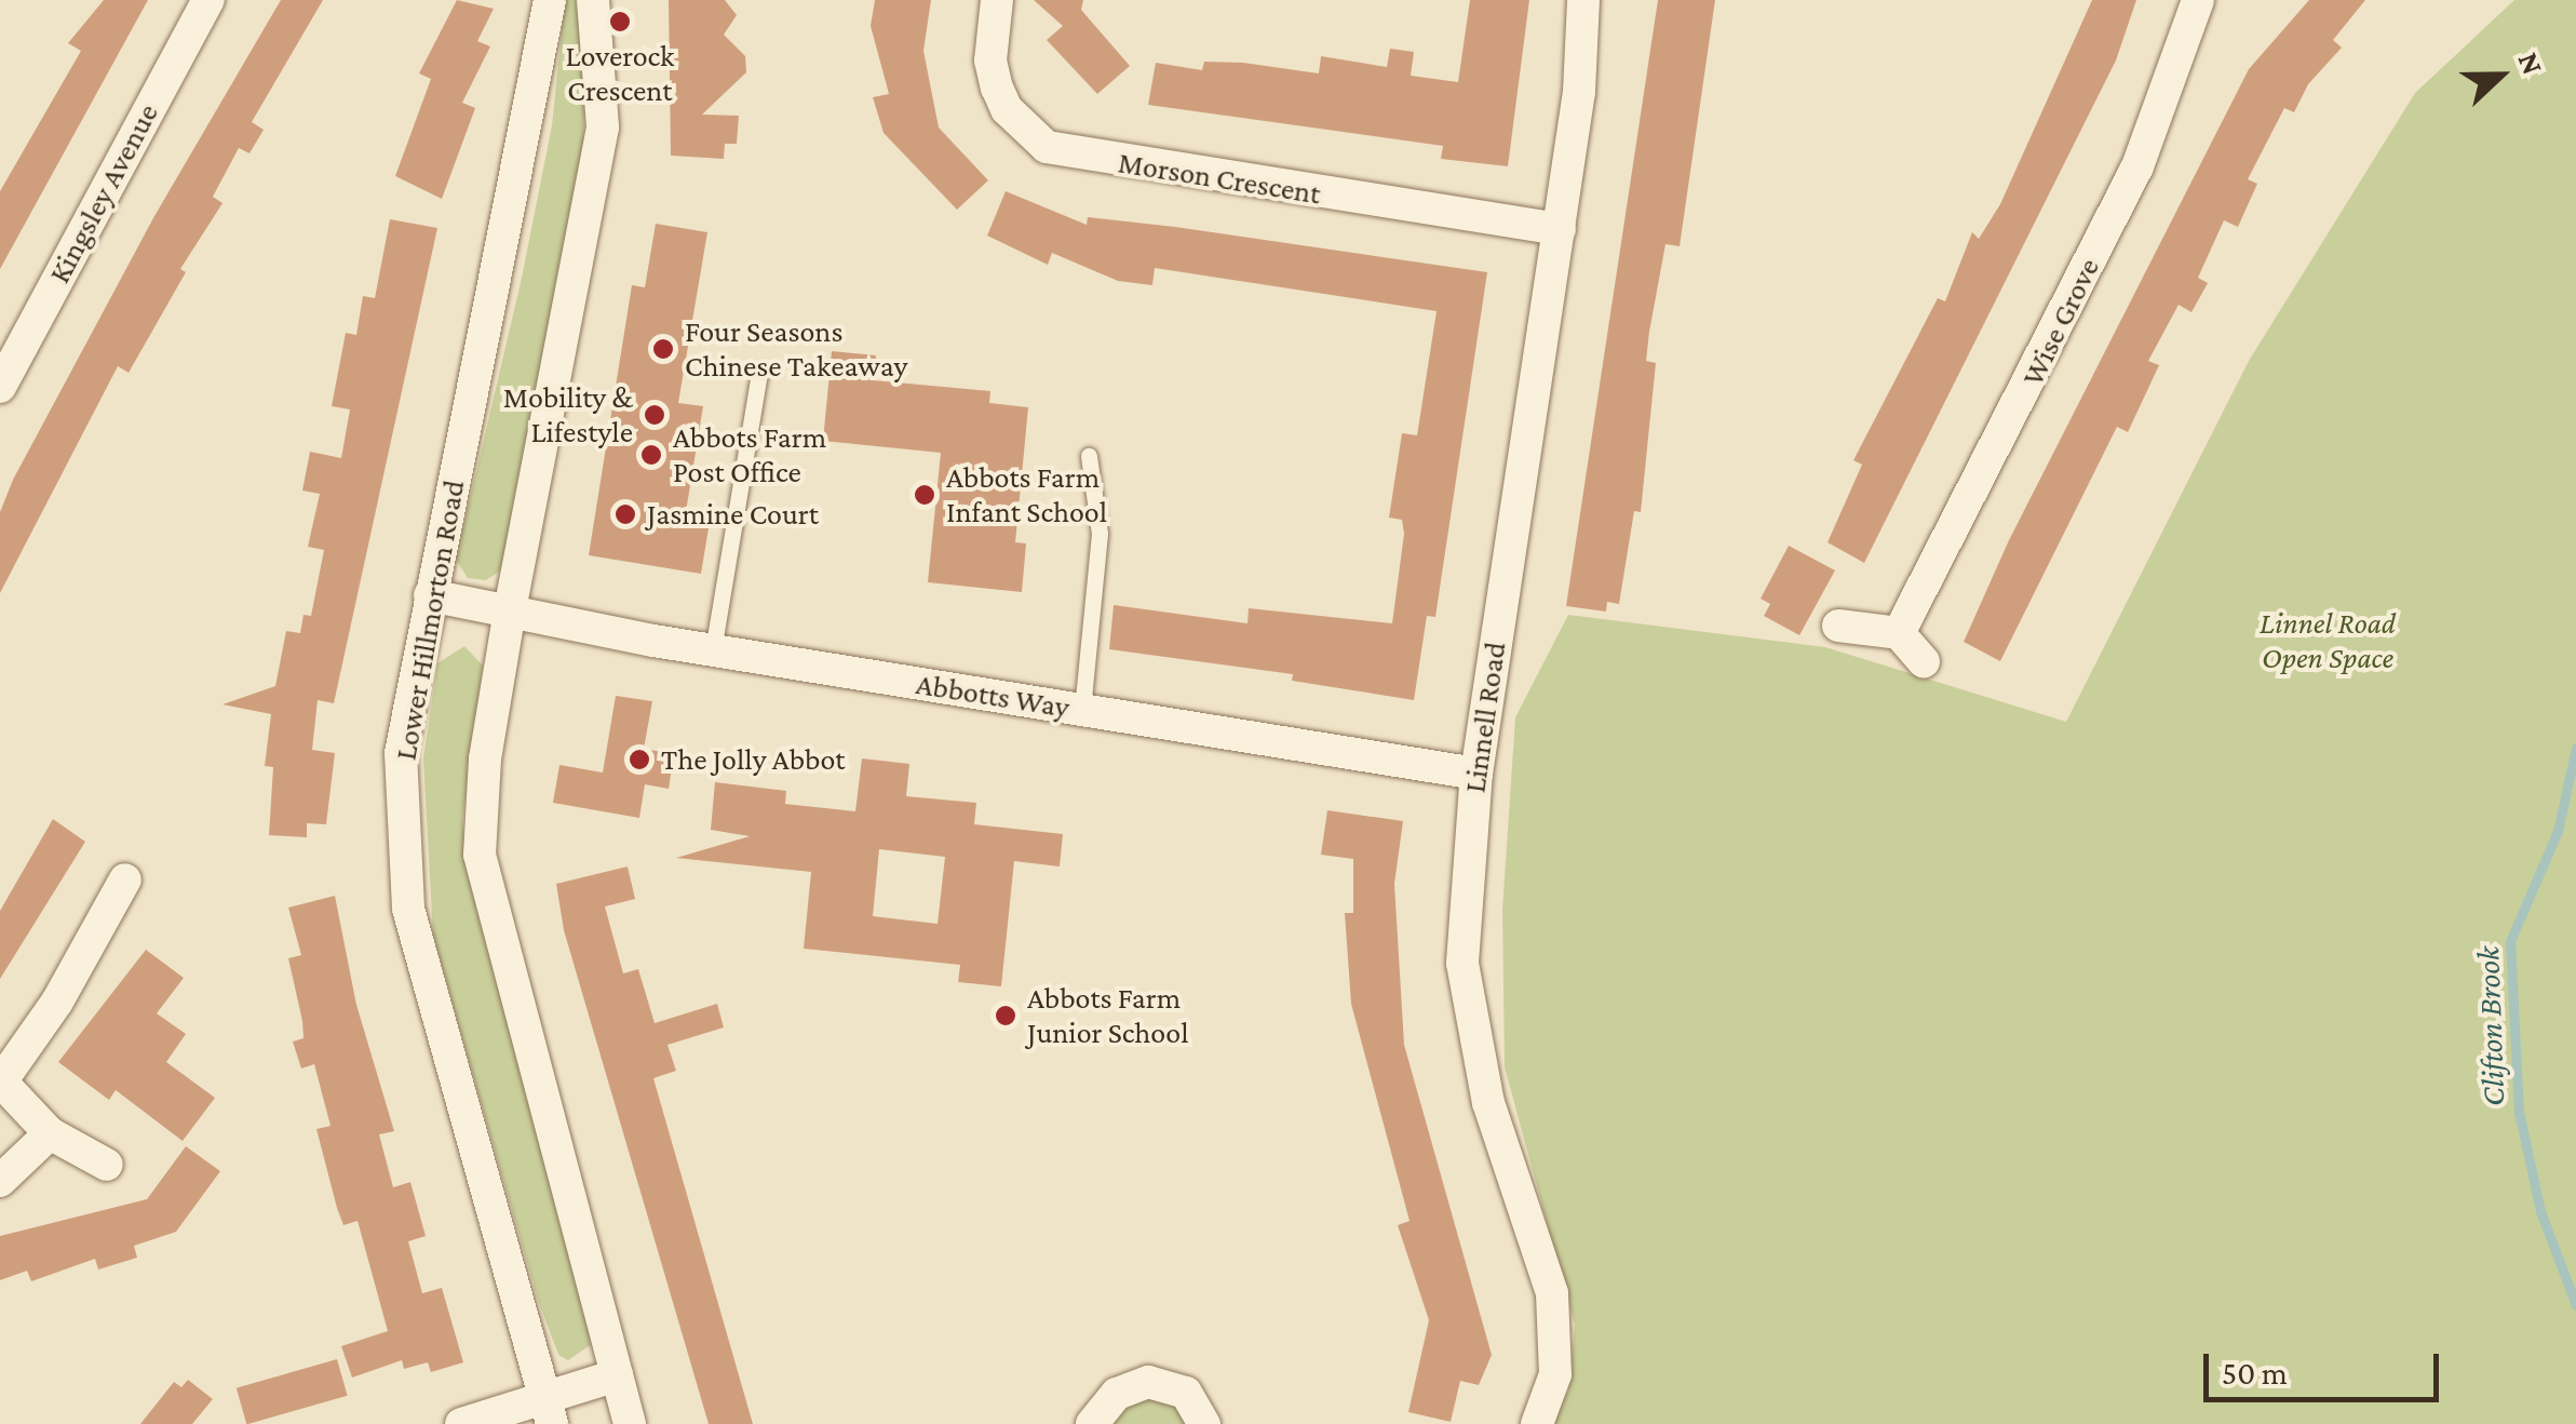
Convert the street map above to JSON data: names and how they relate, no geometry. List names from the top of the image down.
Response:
{
  "streets": {
    "street": [
      "Morson Crescent",
      "Kingsley Avenue",
      "Wise Grove",
      "Lower Hillmorton Road",
      "Abbotts Way",
      "Linnell Road"
    ]
  },
  "crossings": [
    ["Morson Crescent", "Linnell Road"],
    ["Lower Hillmorton Road", "Abbotts Way"],
    ["Abbotts Way", "Linnell Road"]
  ],
  "water": ["Clifton Brook"],
  "parks": ["Linnel Road Open Space"],
  "places": [
    "Loverock Crescent",
    "Four Seasons Chinese Takeaway",
    "Mobility & Lifestyle",
    "Abbots Farm Post Office",
    "Abbots Farm Infant School",
    "Jasmine Court",
    "The Jolly Abbot",
    "Abbots Farm Junior School"
  ],
  "scale_bar": "50 m",
  "north": "right"
}
